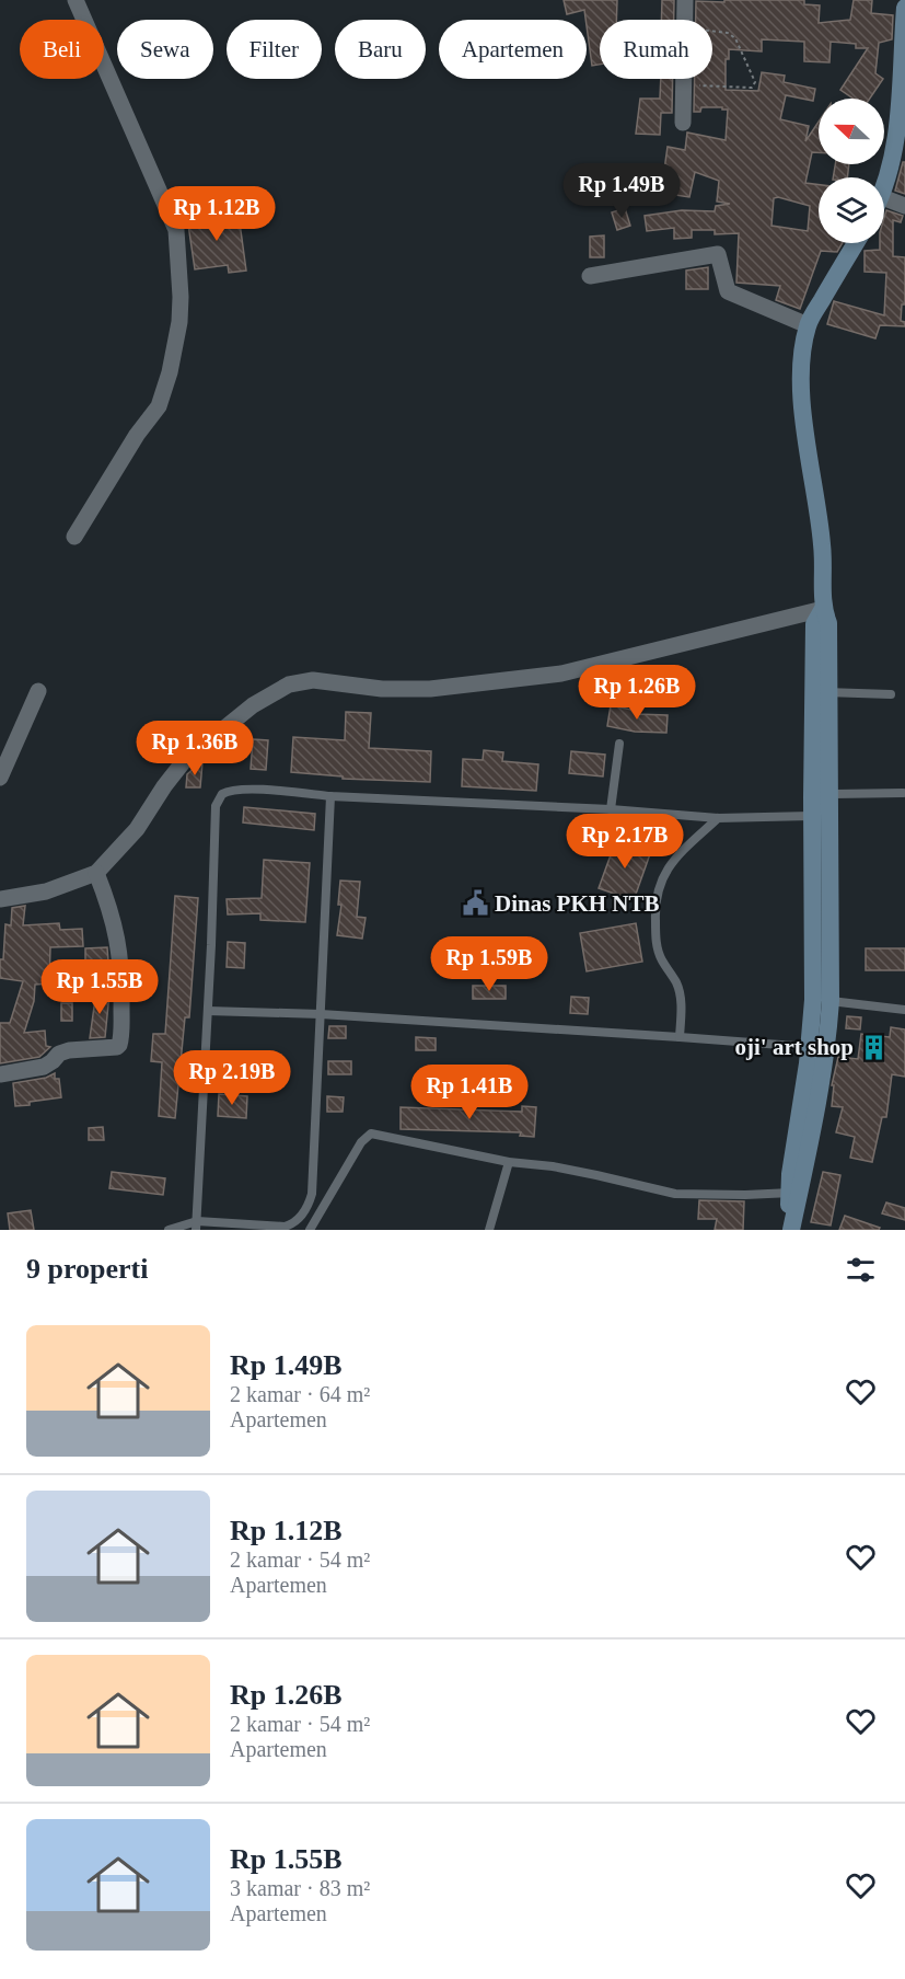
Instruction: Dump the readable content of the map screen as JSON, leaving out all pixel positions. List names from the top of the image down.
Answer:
{
  "places": {
    "public building": ["Dinas PKH NTB"],
    "building": ["oji' art shop"]
  },
  "north": "left",
  "page": {
    "chip": [
      "Beli",
      "Sewa",
      "Filter",
      "Baru",
      "Apartemen",
      "Rumah"
    ],
    "price": [
      "Rp 1.49B",
      "Rp 1.12B",
      "Rp 1.26B",
      "Rp 1.36B",
      "Rp 2.17B",
      "Rp 1.59B",
      "Rp 1.55B",
      "Rp 2.19B",
      "Rp 1.41B"
    ],
    "heading": "9 properti",
    "list": [
      {
        "name": "Rp 1.49B",
        "note": "2 kamar · 64 m² · Apartemen"
      },
      {
        "name": "Rp 1.12B",
        "note": "2 kamar · 54 m² · Apartemen"
      },
      {
        "name": "Rp 1.26B",
        "note": "2 kamar · 54 m² · Apartemen"
      },
      {
        "name": "Rp 1.55B",
        "note": "3 kamar · 83 m² · Apartemen"
      }
    ]
  }
}
